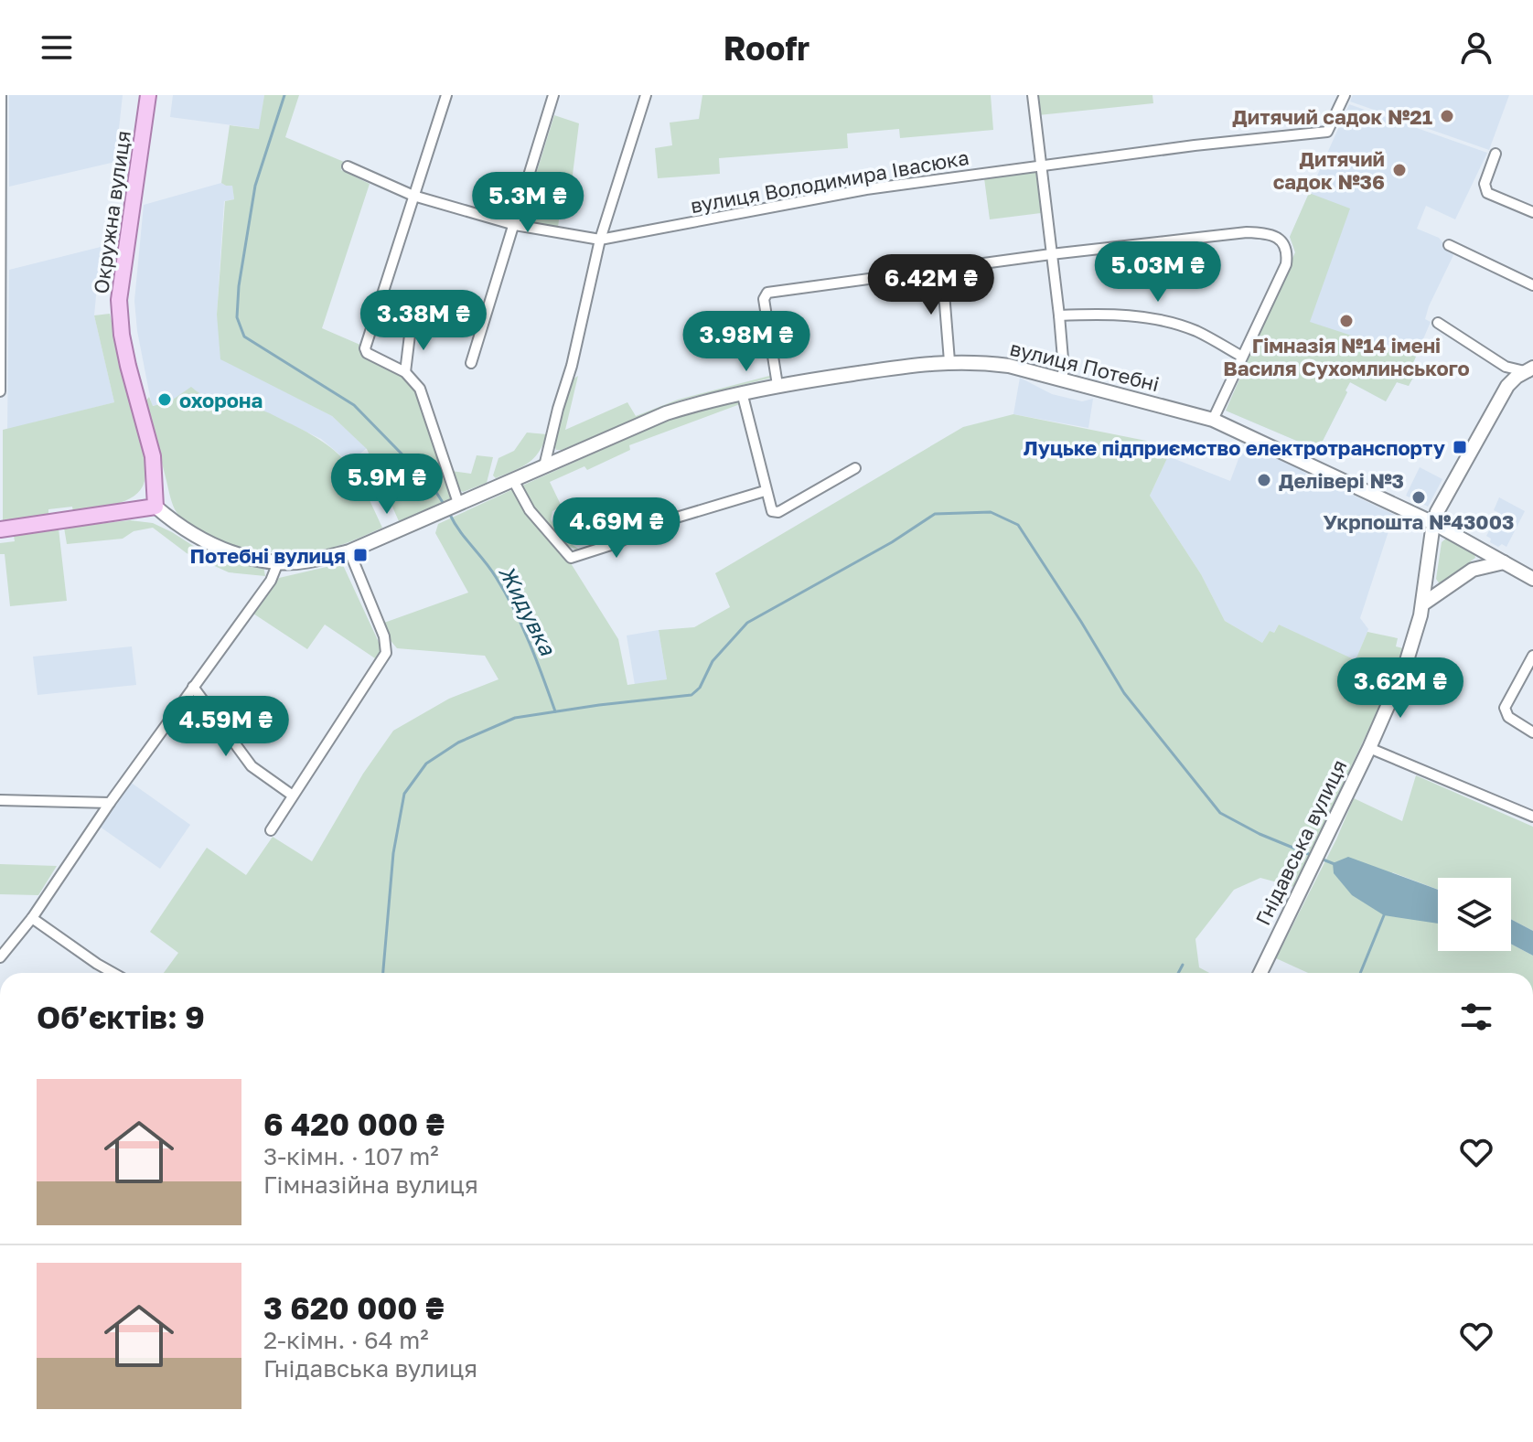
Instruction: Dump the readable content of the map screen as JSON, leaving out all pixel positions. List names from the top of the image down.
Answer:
{
  "streets": {
    "main road": ["Окружна вулиця"],
    "street": ["вулиця Володимира Івасюка", "вулиця Потебні", "Гнідавська вулиця"]
  },
  "crossings": [
    ["Окружна вулиця", "вулиця Потебні"],
    ["вулиця Потебні", "Гнідавська вулиця"]
  ],
  "water": ["Жидувка"],
  "places": {
    "other": [
      "Дитячий садок №21",
      "Дитячий садок №36",
      "Гімназія №14 імені Василя Сухомлинського",
      "охорона",
      "Делівері №3",
      "Укрпошта №43003"
    ],
    "transit": ["Луцьке підприємство електротранспорту", "Потебні вулиця"]
  },
  "page": {
    "header": "Roofr",
    "price": [
      "5.3M ₴",
      "5.03M ₴",
      "6.42M ₴",
      "3.38M ₴",
      "3.98M ₴",
      "5.9M ₴",
      "4.69M ₴",
      "3.62M ₴",
      "4.59M ₴"
    ],
    "heading": "Об’єктів: 9",
    "list": [
      {
        "name": "6 420 000 ₴",
        "note": "3-кімн. · 107 m² · Гімназійна вулиця"
      },
      {
        "name": "3 620 000 ₴",
        "note": "2-кімн. · 64 m² · Гнідавська вулиця"
      }
    ]
  }
}
